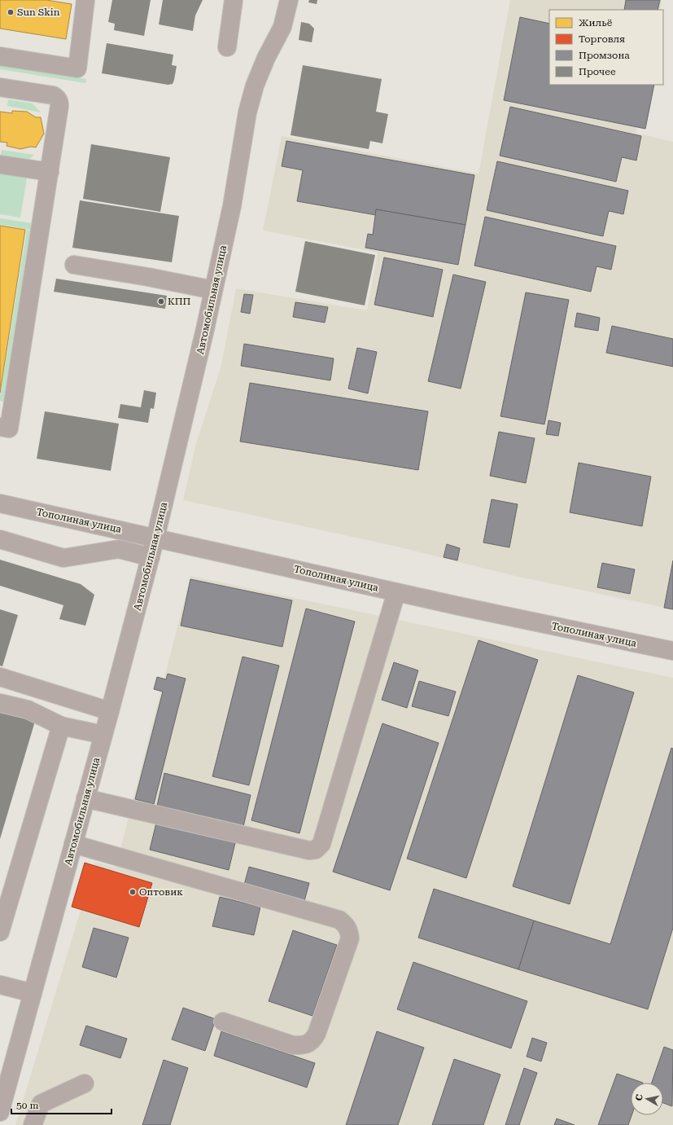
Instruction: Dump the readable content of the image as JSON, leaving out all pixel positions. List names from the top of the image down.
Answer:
{
  "streets": {
    "street": ["Автомобильная улица", "Тополиная улица"]
  },
  "crossings": [
    ["Автомобильная улица", "Тополиная улица"]
  ],
  "places": ["Sun Skin", "КПП", "Оптовик"],
  "legend": [
    "Жильё",
    "Торговля",
    "Промзона",
    "Прочее"
  ],
  "scale_bar": "50 m",
  "north": "left"
}
